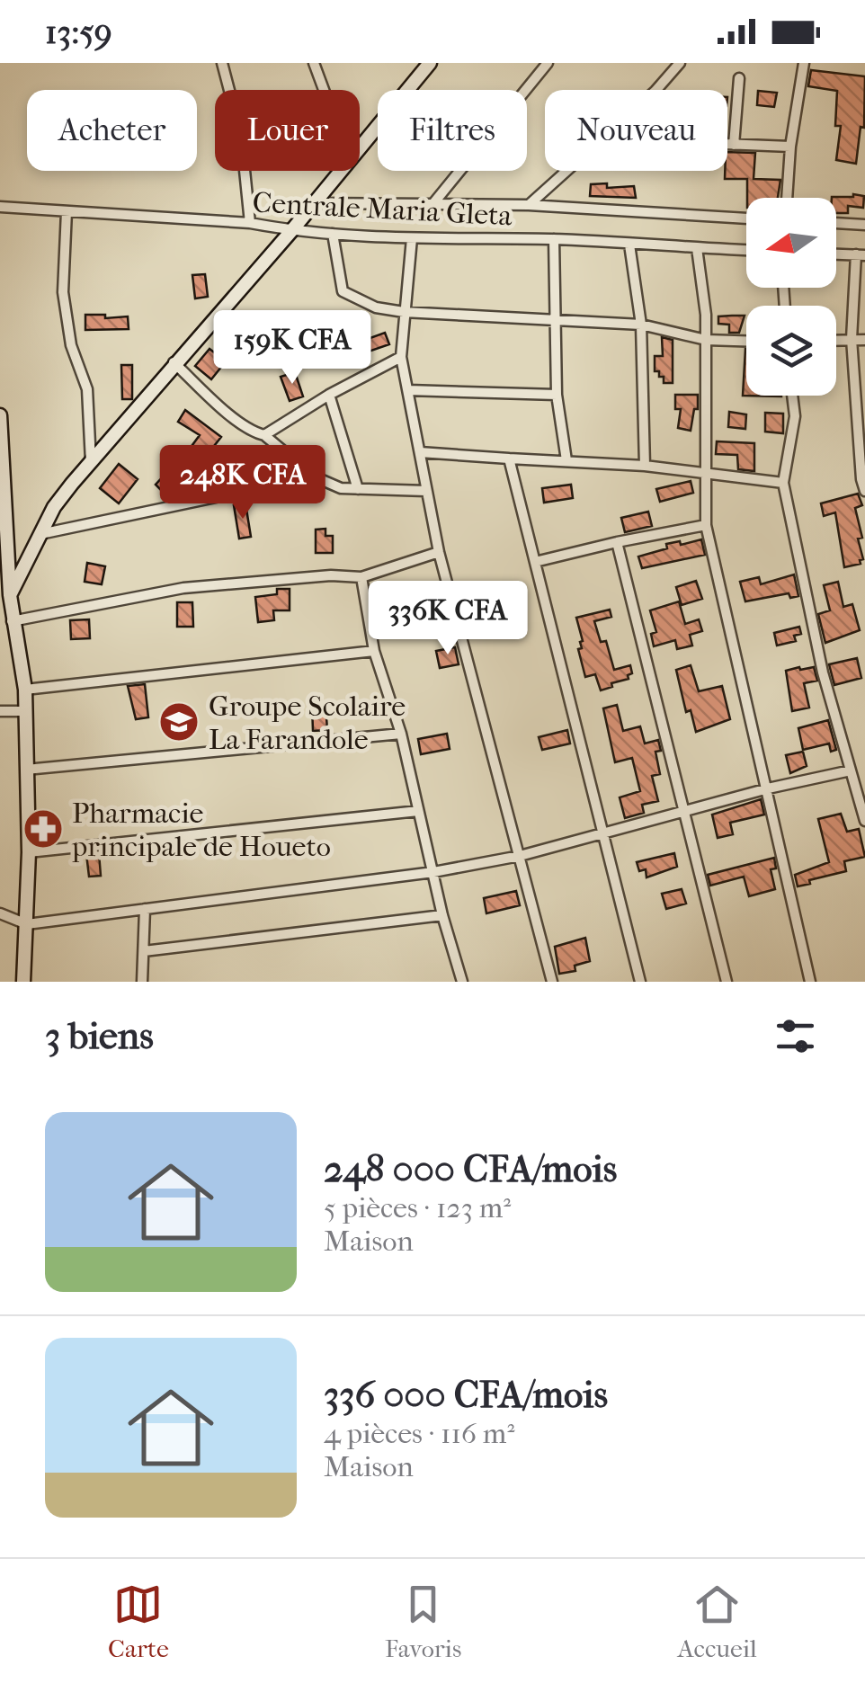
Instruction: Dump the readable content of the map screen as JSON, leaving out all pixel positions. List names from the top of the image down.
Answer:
{
  "streets": {
    "street": ["Centrale Maria Gleta"]
  },
  "places": {
    "school or university": ["Groupe Scolaire La Farandole"],
    "pharmacy": ["Pharmacie principale de Houeto"]
  },
  "north": "left",
  "page": {
    "status": "13:59",
    "chip": [
      "Acheter",
      "Louer",
      "Filtres",
      "Nouveau"
    ],
    "price": ["159K CFA", "248K CFA", "336K CFA"],
    "heading": "3 biens",
    "list": [
      {
        "name": "248 000 CFA/mois",
        "note": "5 pièces · 123 m² · Maison"
      },
      {
        "name": "336 000 CFA/mois",
        "note": "4 pièces · 116 m² · Maison"
      }
    ],
    "tabs": ["Carte", "Favoris", "Accueil"]
  }
}
